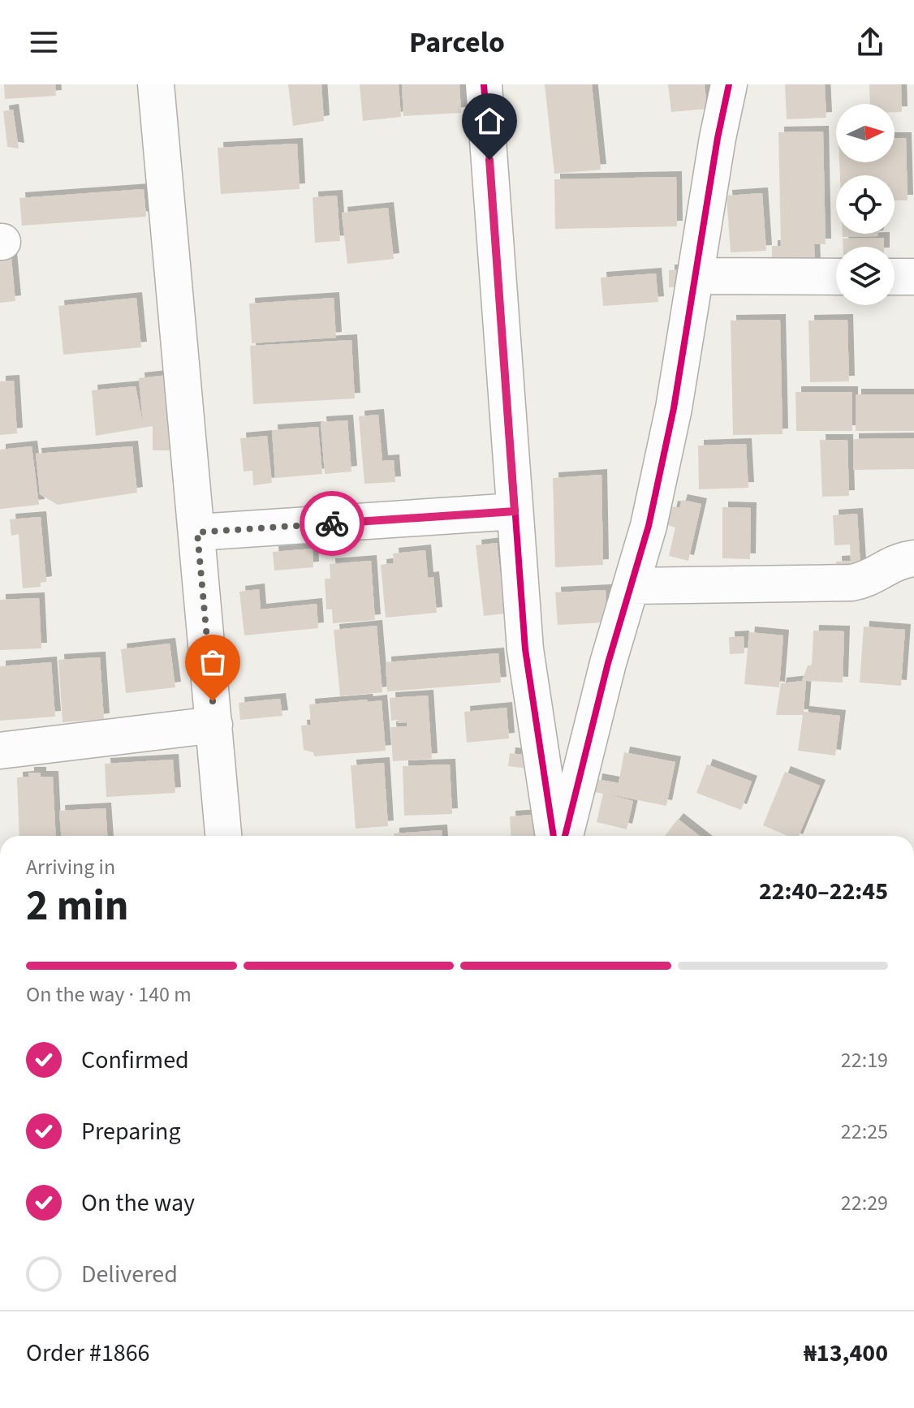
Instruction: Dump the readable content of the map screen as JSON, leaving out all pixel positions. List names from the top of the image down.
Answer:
{
  "north": "right",
  "page": {
    "header": "Parcelo",
    "heading": ["2 min", "Arriving in", "22:40–22:45"],
    "panel": ["Order #1866", "₦13,400"],
    "bar": "On the way · 140 m",
    "list": [
      ["Confirmed", "22:19"],
      ["Preparing", "22:25"],
      ["On the way", "22:29"],
      "Delivered"
    ]
  }
}
